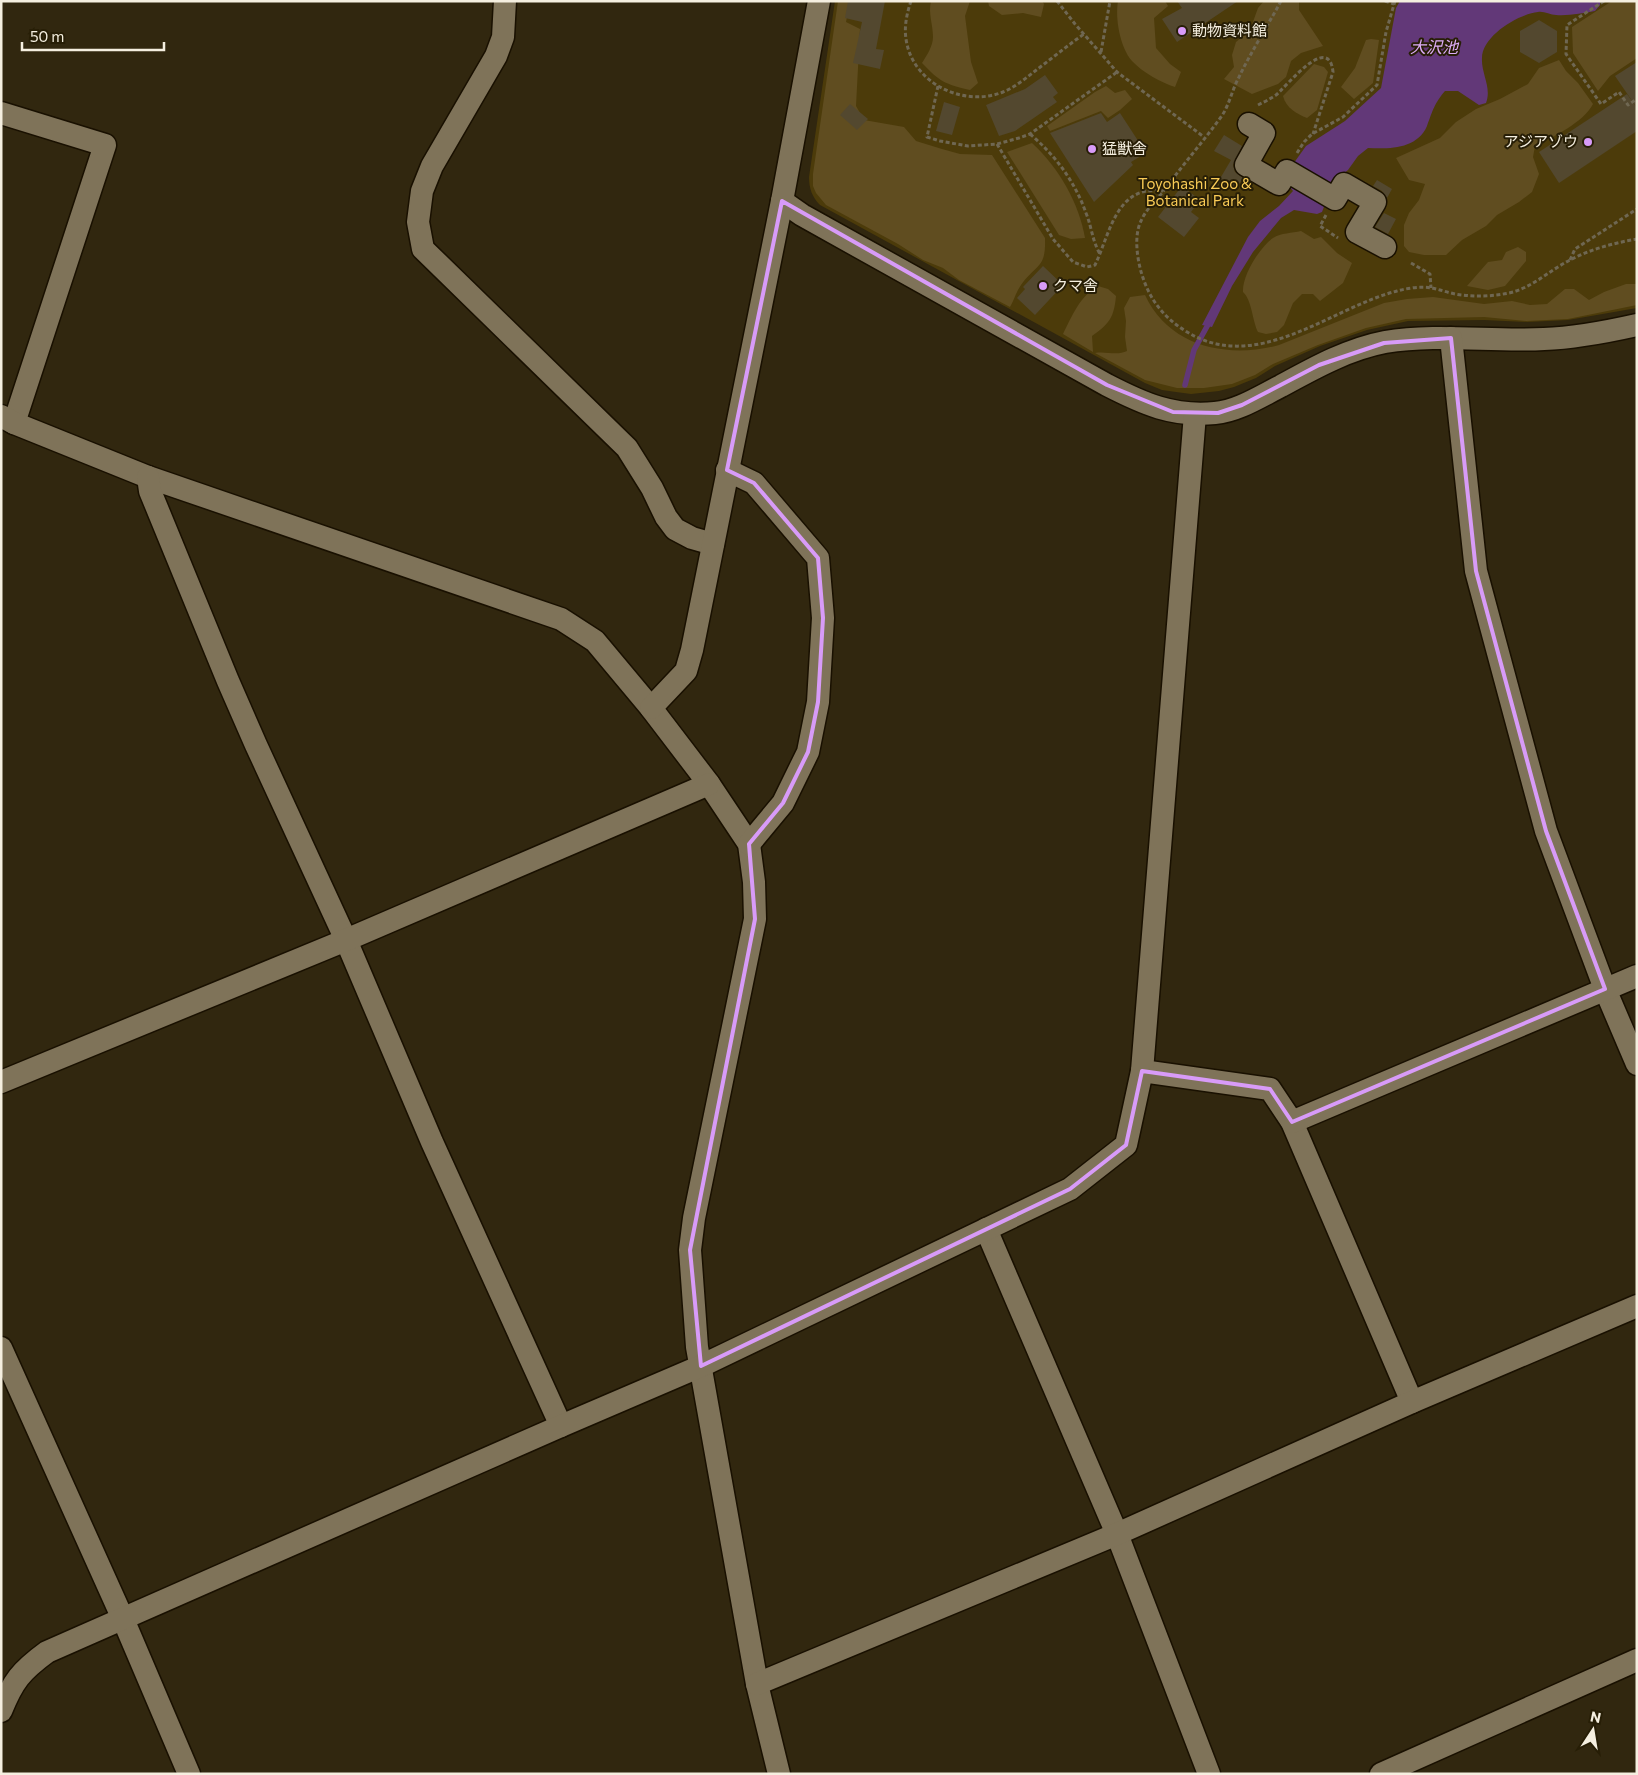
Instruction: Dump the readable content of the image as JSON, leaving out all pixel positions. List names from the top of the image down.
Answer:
{
  "water": ["大沢池"],
  "parks": ["Toyohashi Zoo & Botanical Park"],
  "places": [
    "動物資料館",
    "アジアゾウ",
    "猛獣舎",
    "クマ舎"
  ],
  "scale_bar": "50 m",
  "north": "top"
}
